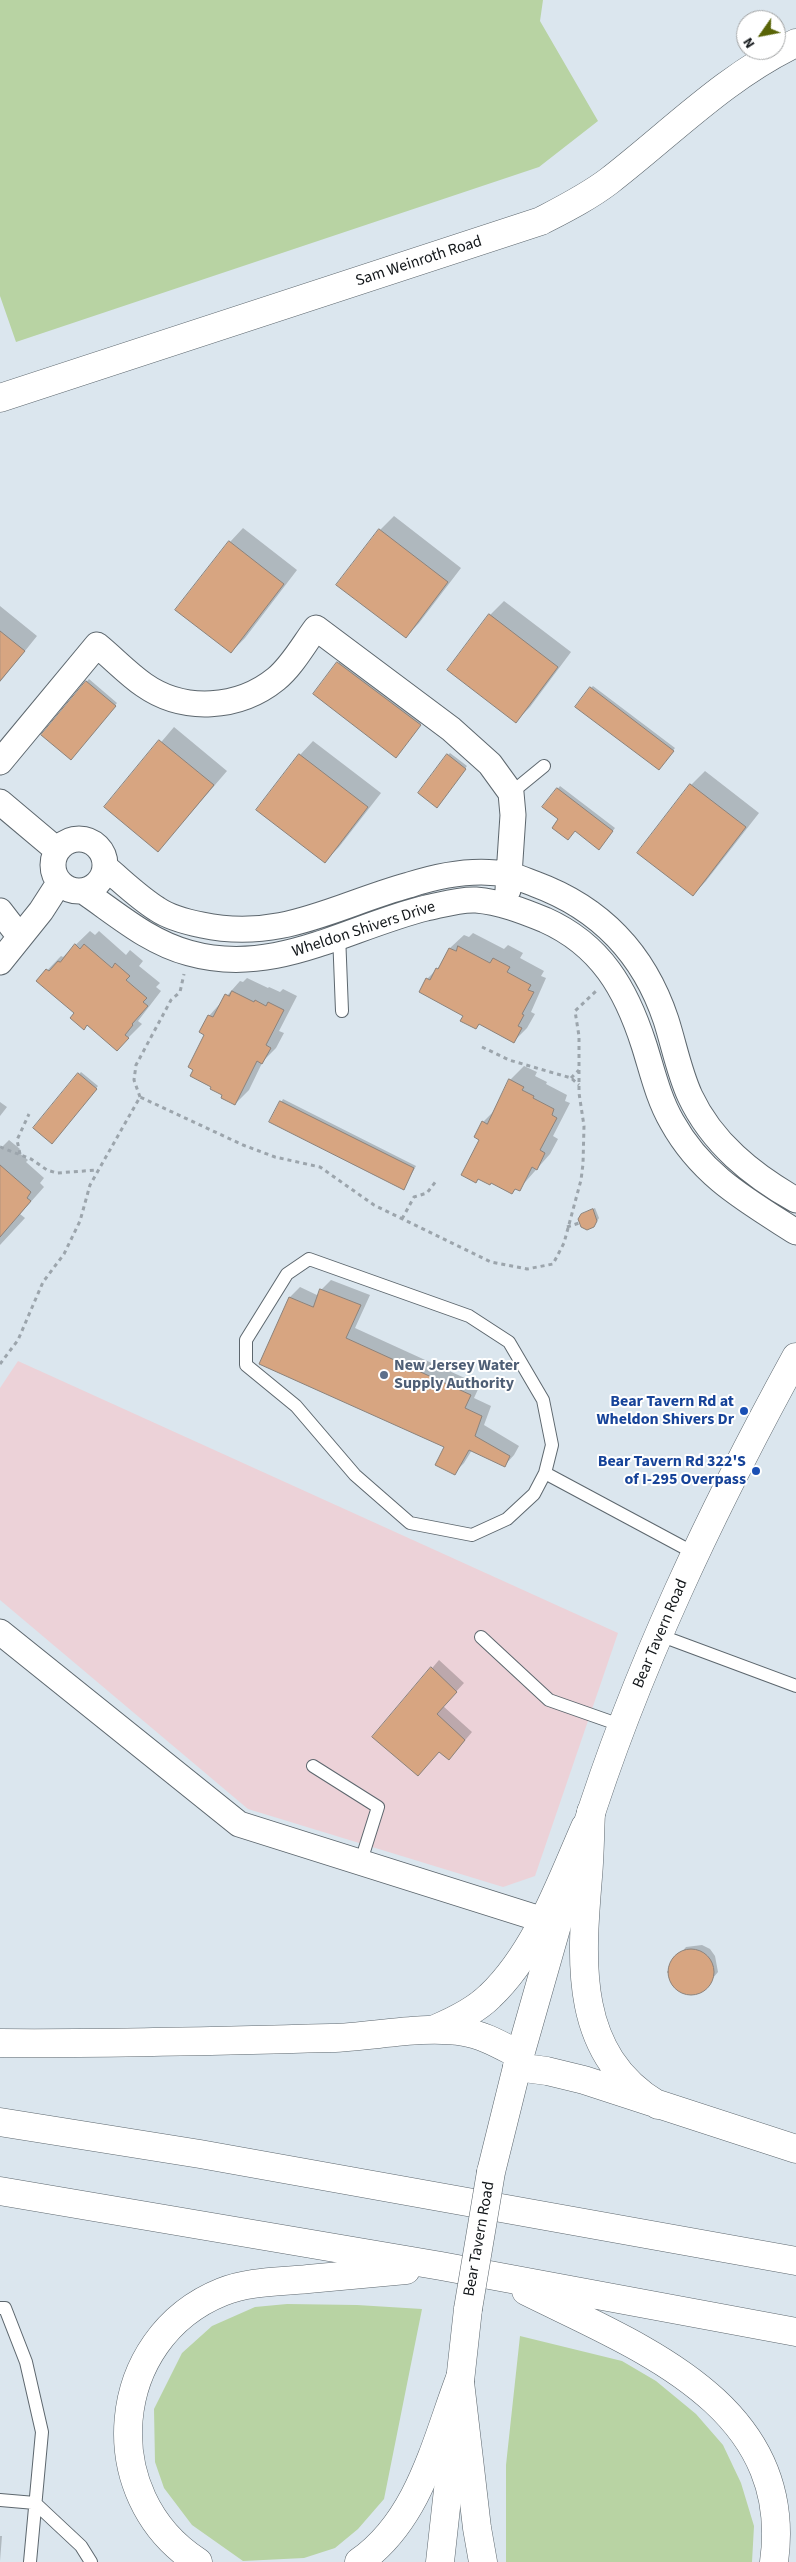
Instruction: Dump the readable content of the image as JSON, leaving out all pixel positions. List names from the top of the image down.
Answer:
{
  "streets": {
    "main road": ["Sam Weinroth Road", "Bear Tavern Road"],
    "street": ["Wheldon Shivers Drive"]
  },
  "places": ["New Jersey Water Supply Authority", "Bear Tavern Rd at Wheldon Shivers Dr", "Bear Tavern Rd 322'S of I-295 Overpass"],
  "north": "bottom left"
}
